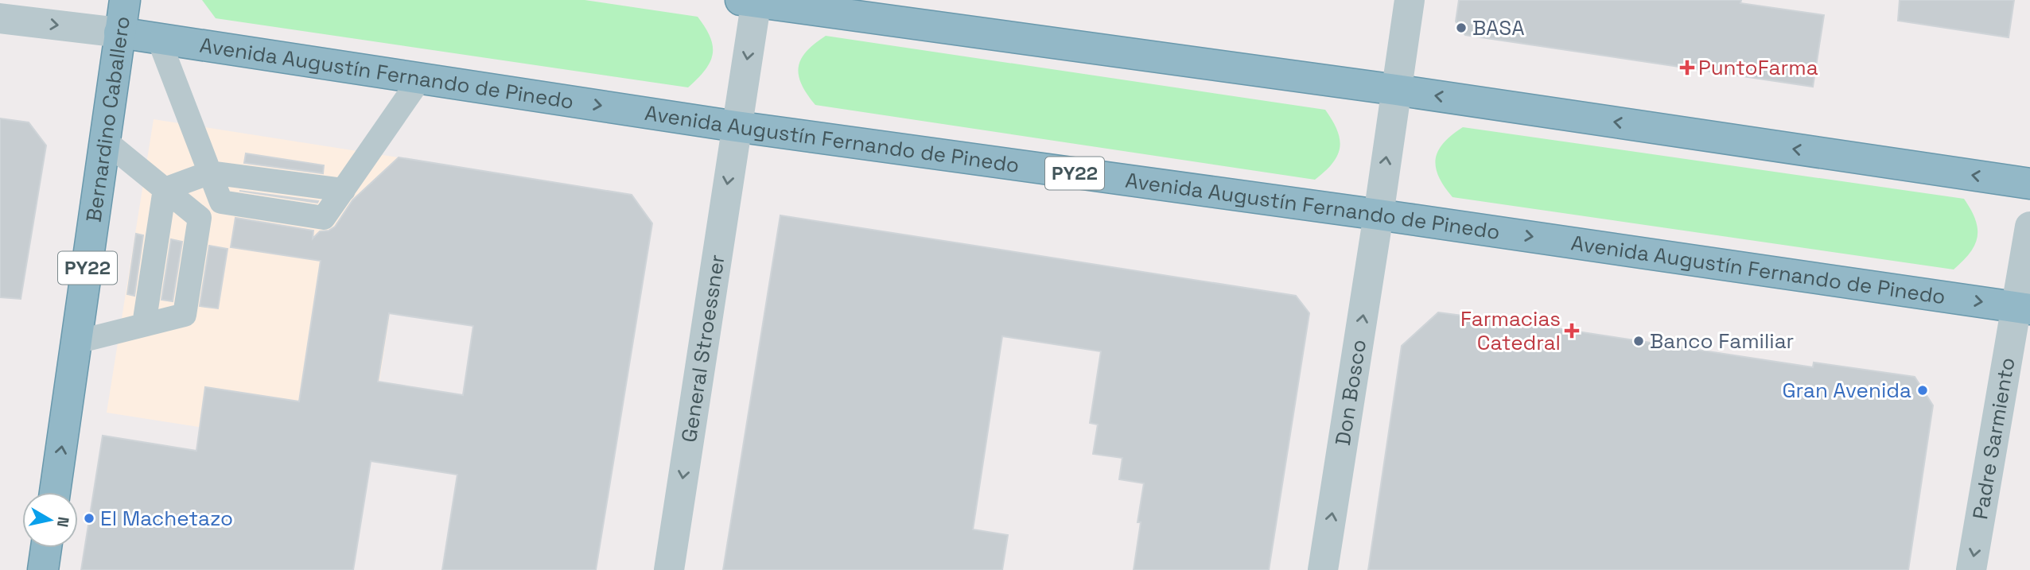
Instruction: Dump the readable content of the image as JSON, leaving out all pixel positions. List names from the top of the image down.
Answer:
{
  "streets": {
    "highway": ["Avenida Augustín Fernando de Pinedo", "Bernardino Caballero", "PY22"],
    "street": ["General Stroessner", "Don Bosco", "Padre Sarmiento"]
  },
  "crossings": [
    ["Avenida Augustín Fernando de Pinedo", "Bernardino Caballero"],
    ["Avenida Augustín Fernando de Pinedo", "General Stroessner"],
    ["Avenida Augustín Fernando de Pinedo", "Don Bosco"],
    ["Avenida Augustín Fernando de Pinedo", "Padre Sarmiento"]
  ],
  "one_way": [
    "Avenida Augustín Fernando de Pinedo",
    "General Stroessner",
    "Don Bosco",
    "Padre Sarmiento"
  ],
  "places": {
    "other": [
      "BASA",
      "Banco Familiar",
      "Gran Avenida",
      "El Machetazo"
    ],
    "health": ["PuntoFarma", "Farmacias Catedral"]
  },
  "north": "right"
}
